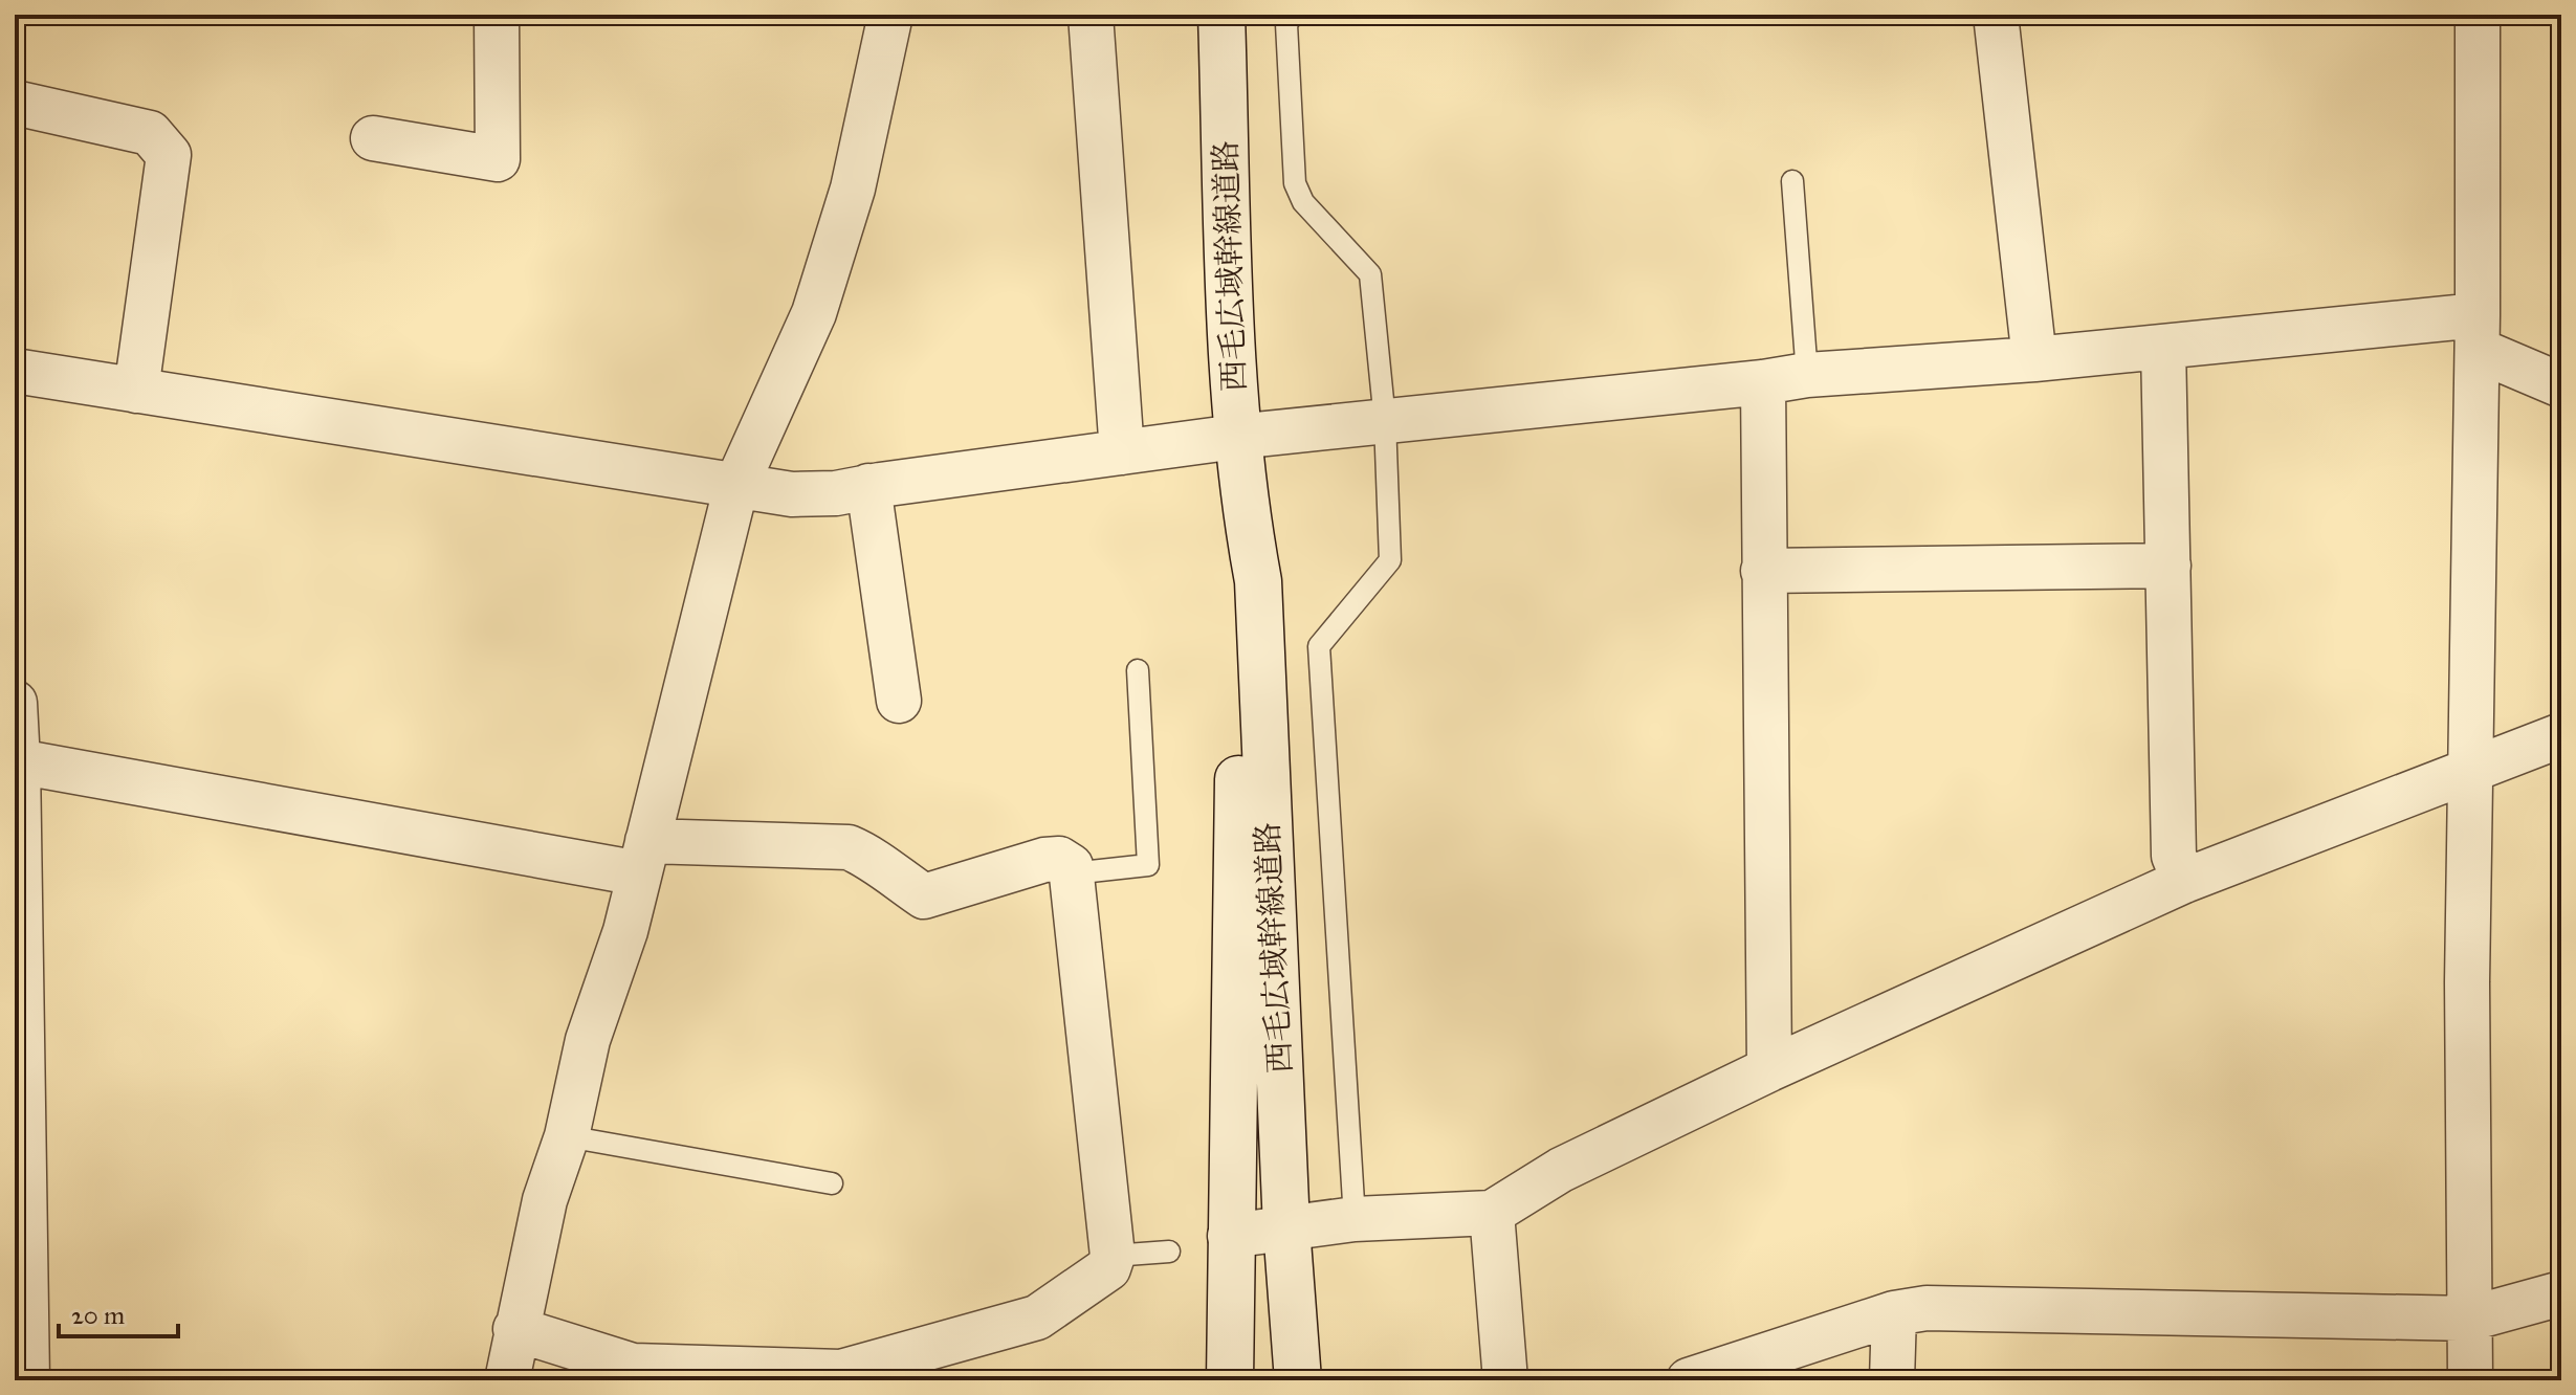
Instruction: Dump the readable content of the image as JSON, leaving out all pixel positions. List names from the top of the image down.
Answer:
{
  "streets": {
    "street": ["西毛広域幹線道路"]
  },
  "scale_bar": "20 m"
}
